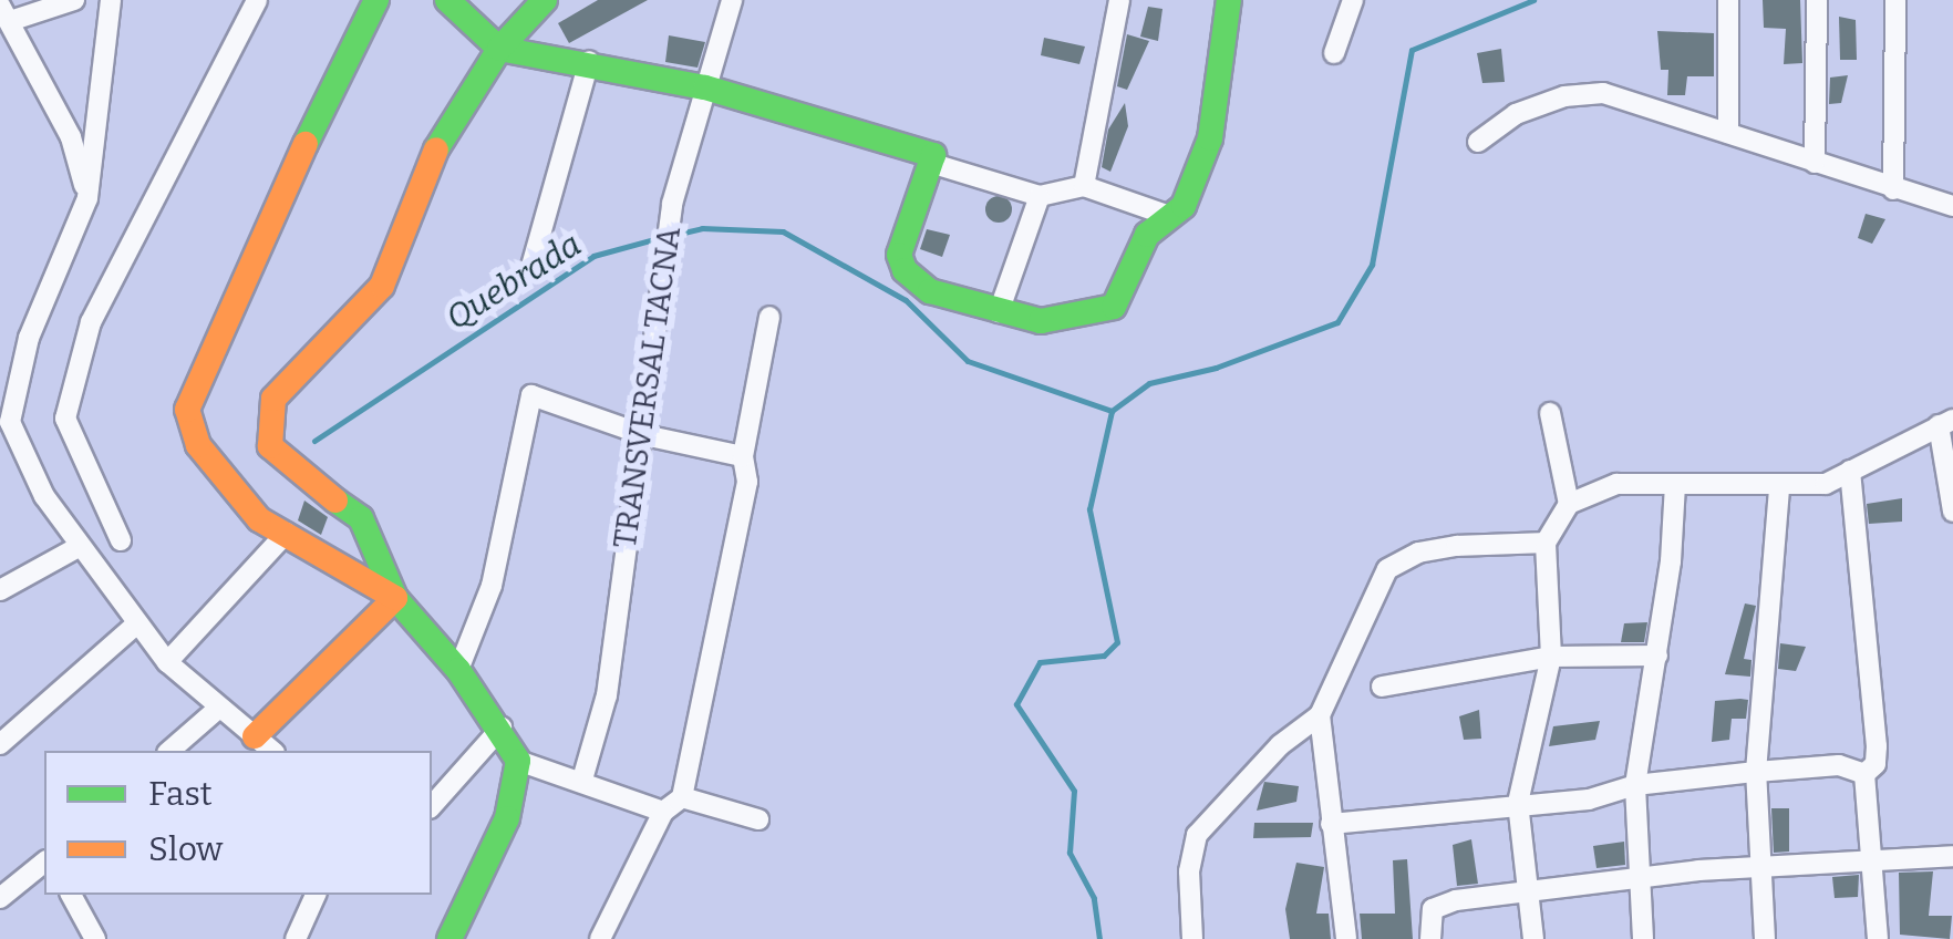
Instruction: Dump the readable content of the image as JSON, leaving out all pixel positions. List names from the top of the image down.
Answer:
{
  "streets": {
    "street": ["TRANSVERSAL TACNA"]
  },
  "water": ["Quebrada"],
  "legend": ["Fast", "Slow"]
}
